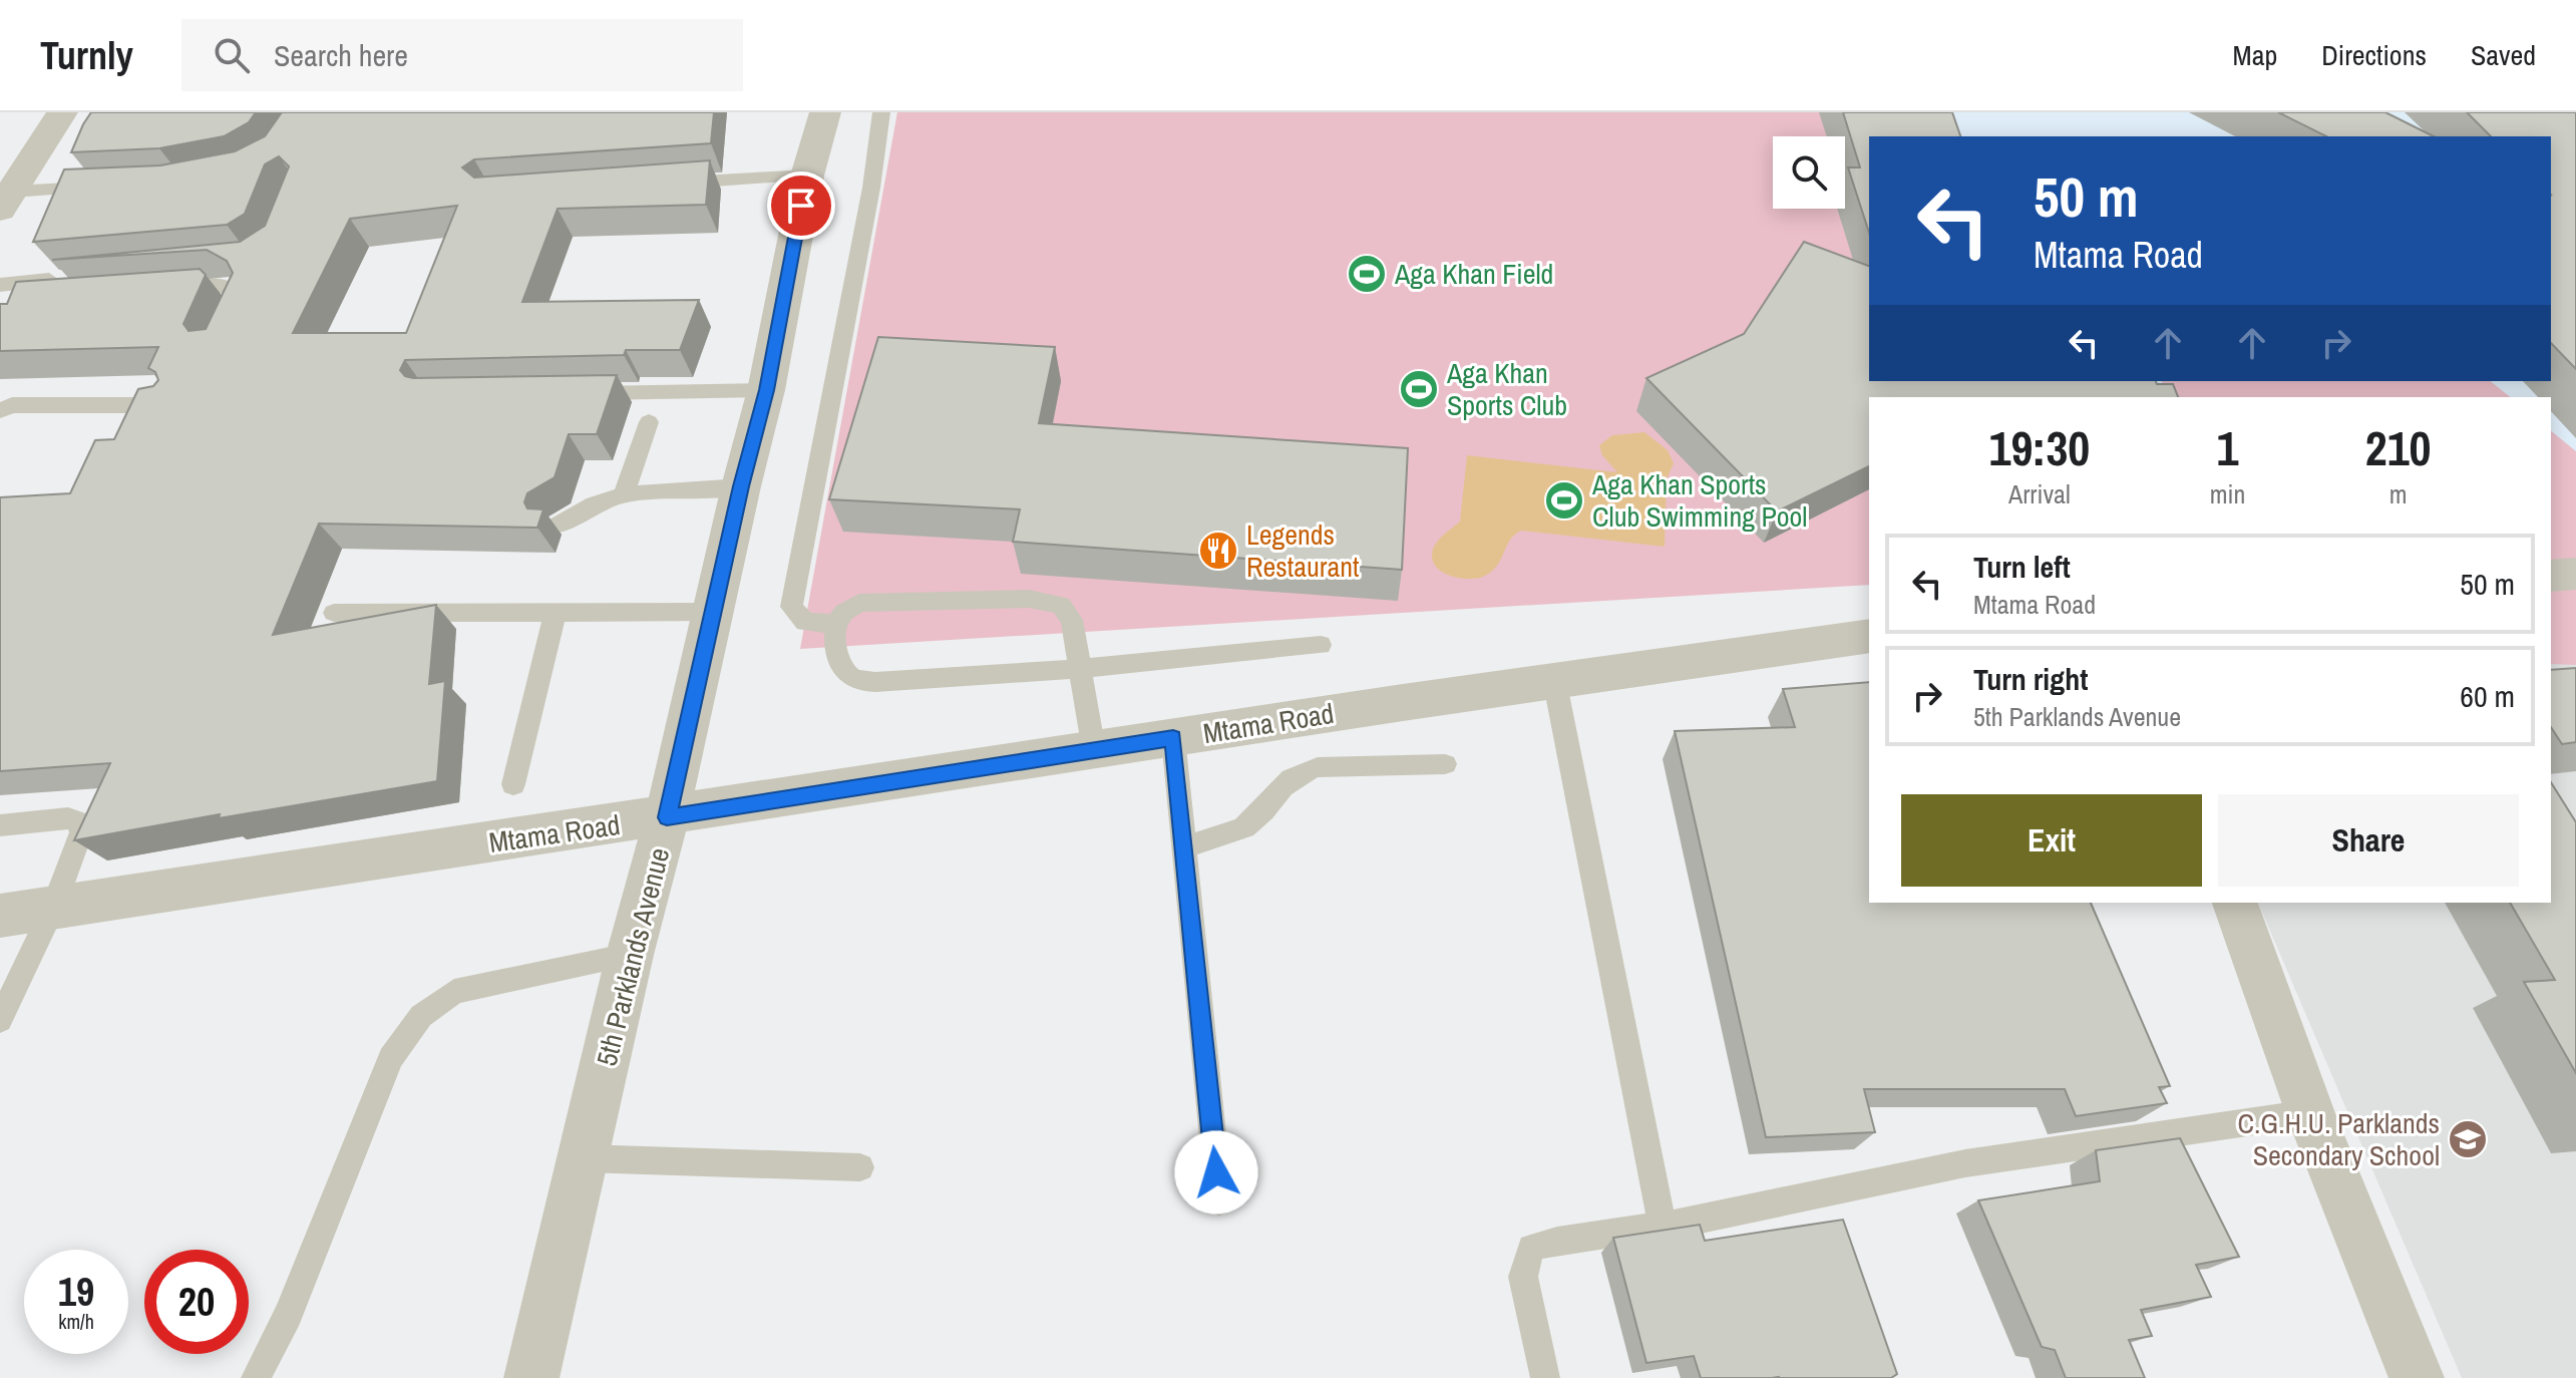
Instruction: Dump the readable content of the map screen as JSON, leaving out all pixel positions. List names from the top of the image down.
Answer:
{
  "streets": {
    "street": ["Mtama Road", "5th Parklands Avenue"]
  },
  "crossings": [
    ["Mtama Road", "5th Parklands Avenue"]
  ],
  "places": {
    "sports": ["Aga Khan Field", "Aga Khan Sports Club", "Aga Khan Sports Club Swimming Pool"],
    "restaurant": ["Legends Restaurant"],
    "school or university": ["C.G.H.U. Parklands Secondary School"]
  },
  "page": {
    "header": "Turnly",
    "search": "Search here",
    "nav": ["Map", "Directions", "Saved"],
    "turn": ["50 m", "Mtama Road"],
    "eta": [
      "19:30",
      "Arrival",
      "1",
      "min",
      "210",
      "m"
    ],
    "list": [
      {
        "name": "Turn left",
        "note": "Mtama Road",
        "value": "50 m"
      },
      {
        "name": "Turn right",
        "note": "5th Parklands Avenue",
        "value": "60 m"
      }
    ],
    "buttons": ["Exit", "Share"],
    "speed": "19 km/h",
    "limit": "20"
  }
}
